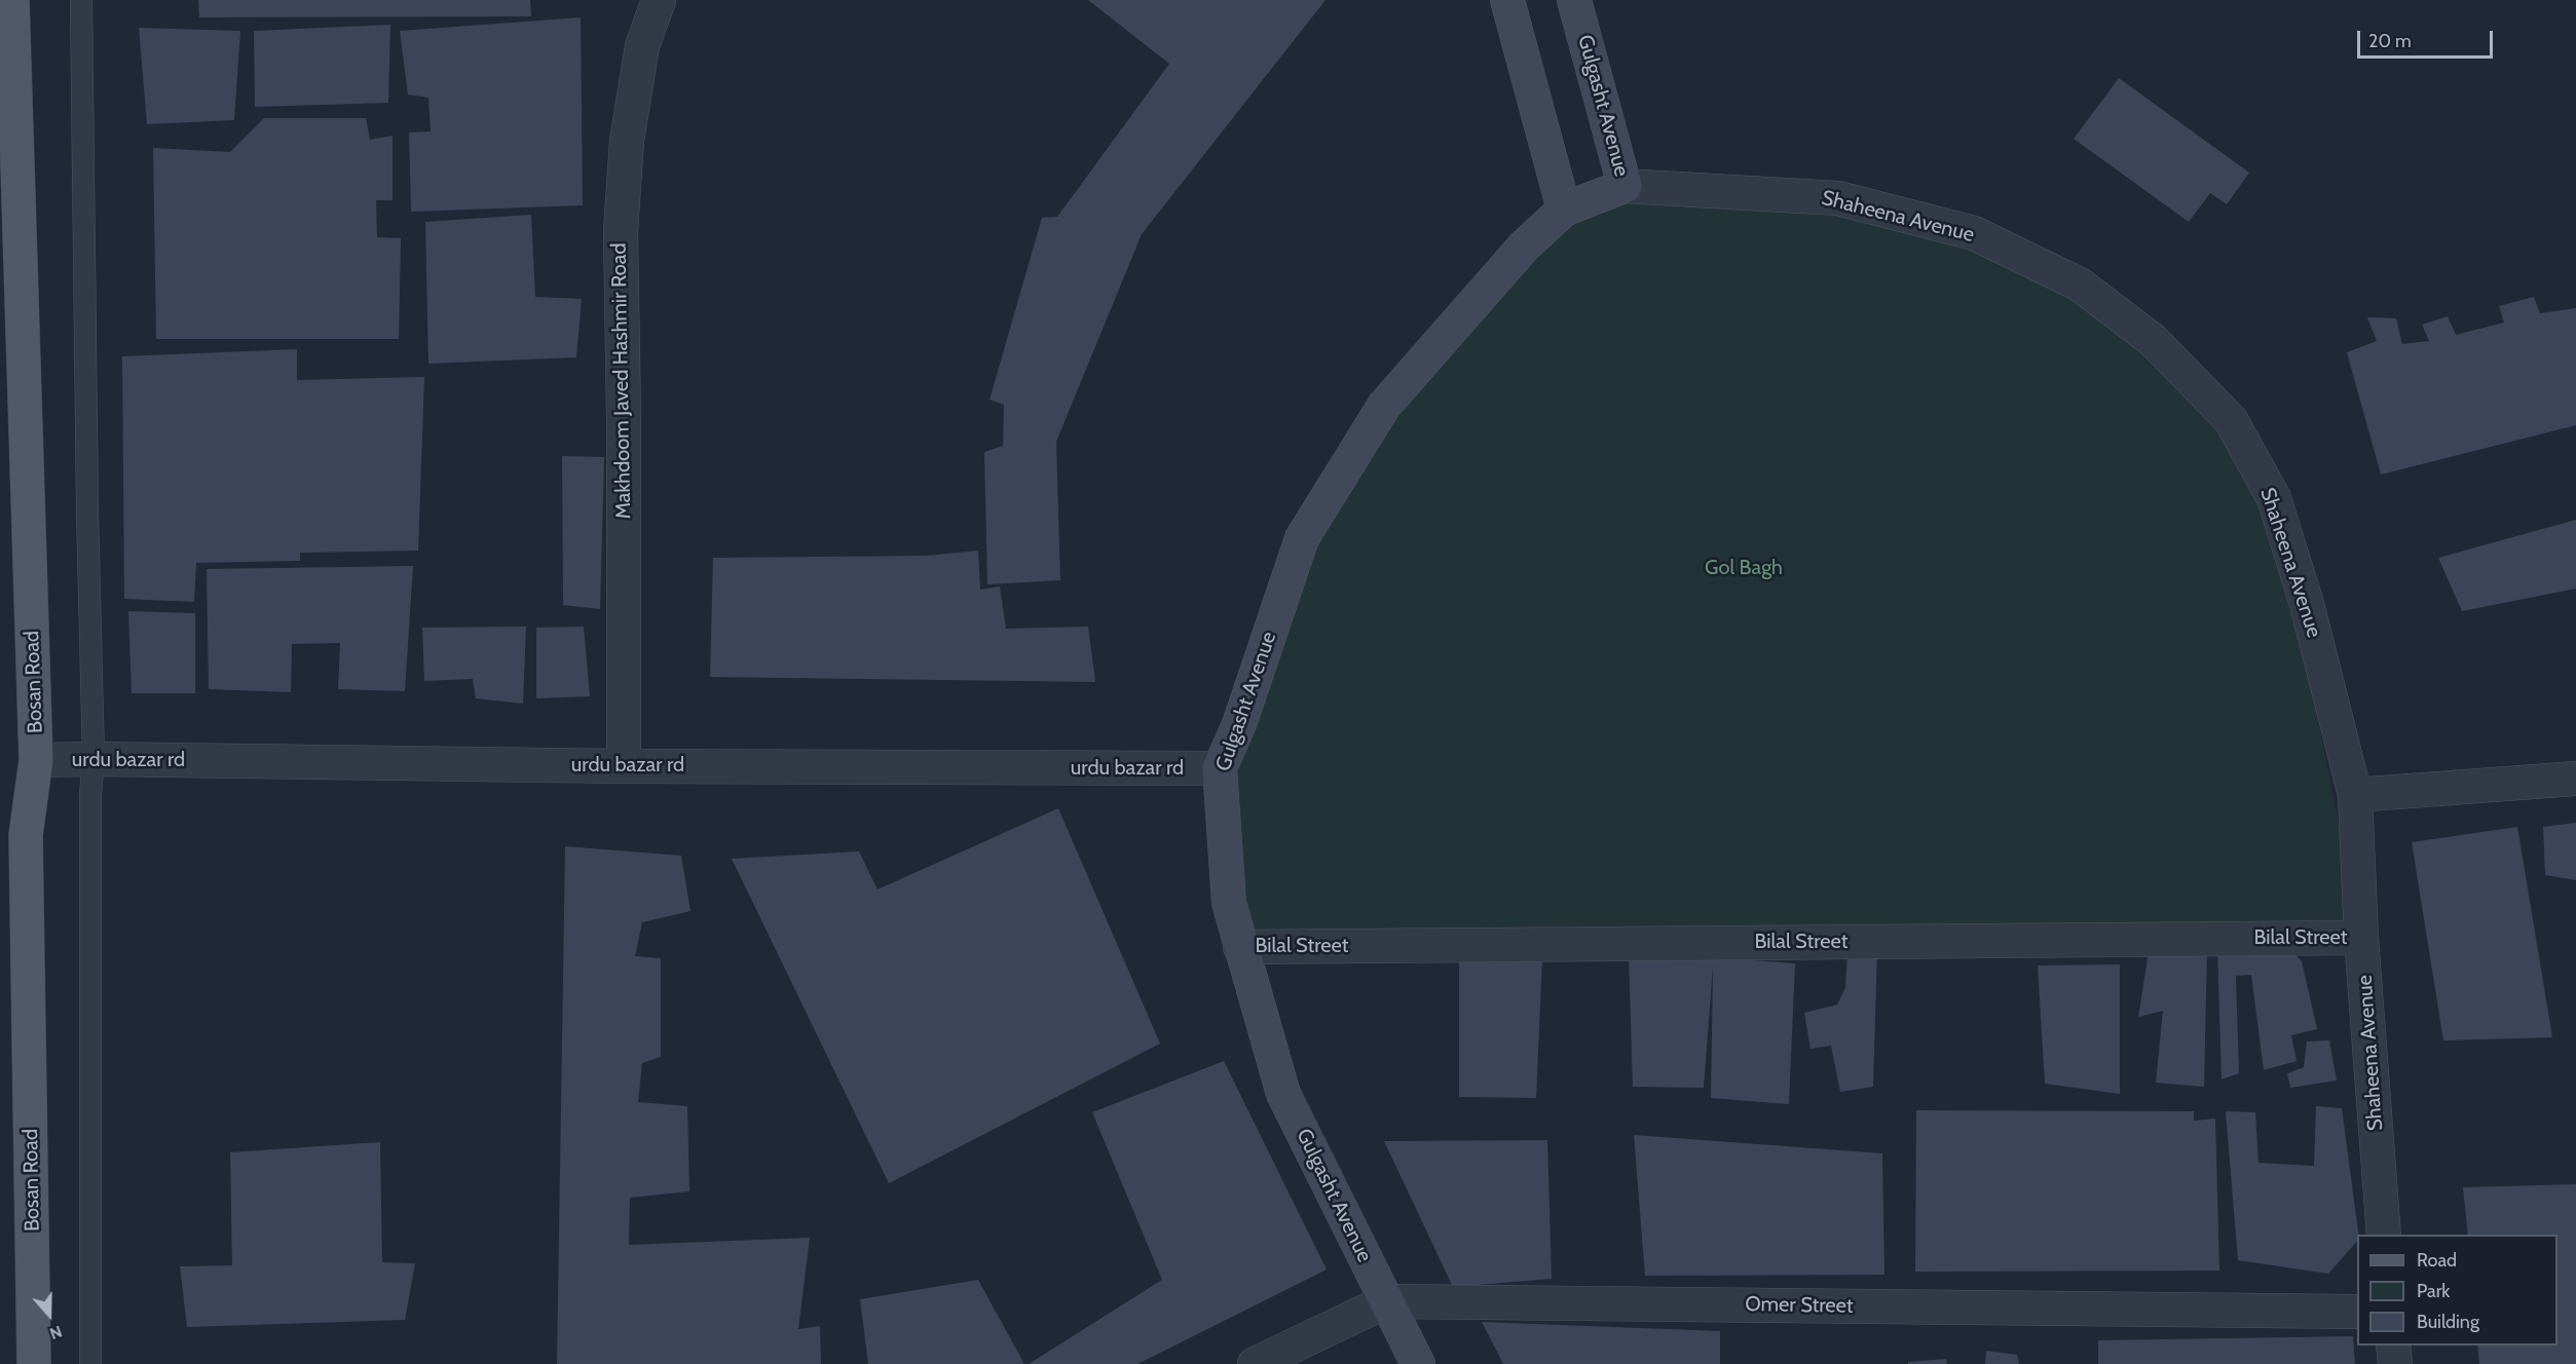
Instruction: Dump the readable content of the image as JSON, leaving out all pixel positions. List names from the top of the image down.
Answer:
{
  "streets": {
    "main road": ["Bosan Road"],
    "street": [
      "Gulgasht Avenue",
      "Shaheena Avenue",
      "Makhdoom Javed Hashmir Road",
      "urdu bazar rd",
      "Bilal Street",
      "Omer Street"
    ]
  },
  "crossings": [
    ["Gulgasht Avenue", "Shaheena Avenue"],
    ["Gulgasht Avenue", "urdu bazar rd"],
    ["Gulgasht Avenue", "Bilal Street"],
    ["Gulgasht Avenue", "Omer Street"],
    ["Shaheena Avenue", "Bilal Street"],
    ["Makhdoom Javed Hashmir Road", "urdu bazar rd"],
    ["Bosan Road", "urdu bazar rd"]
  ],
  "parks": ["Gol Bagh"],
  "legend": ["Road", "Park", "Building"],
  "scale_bar": "20 m",
  "north": "bottom"
}
